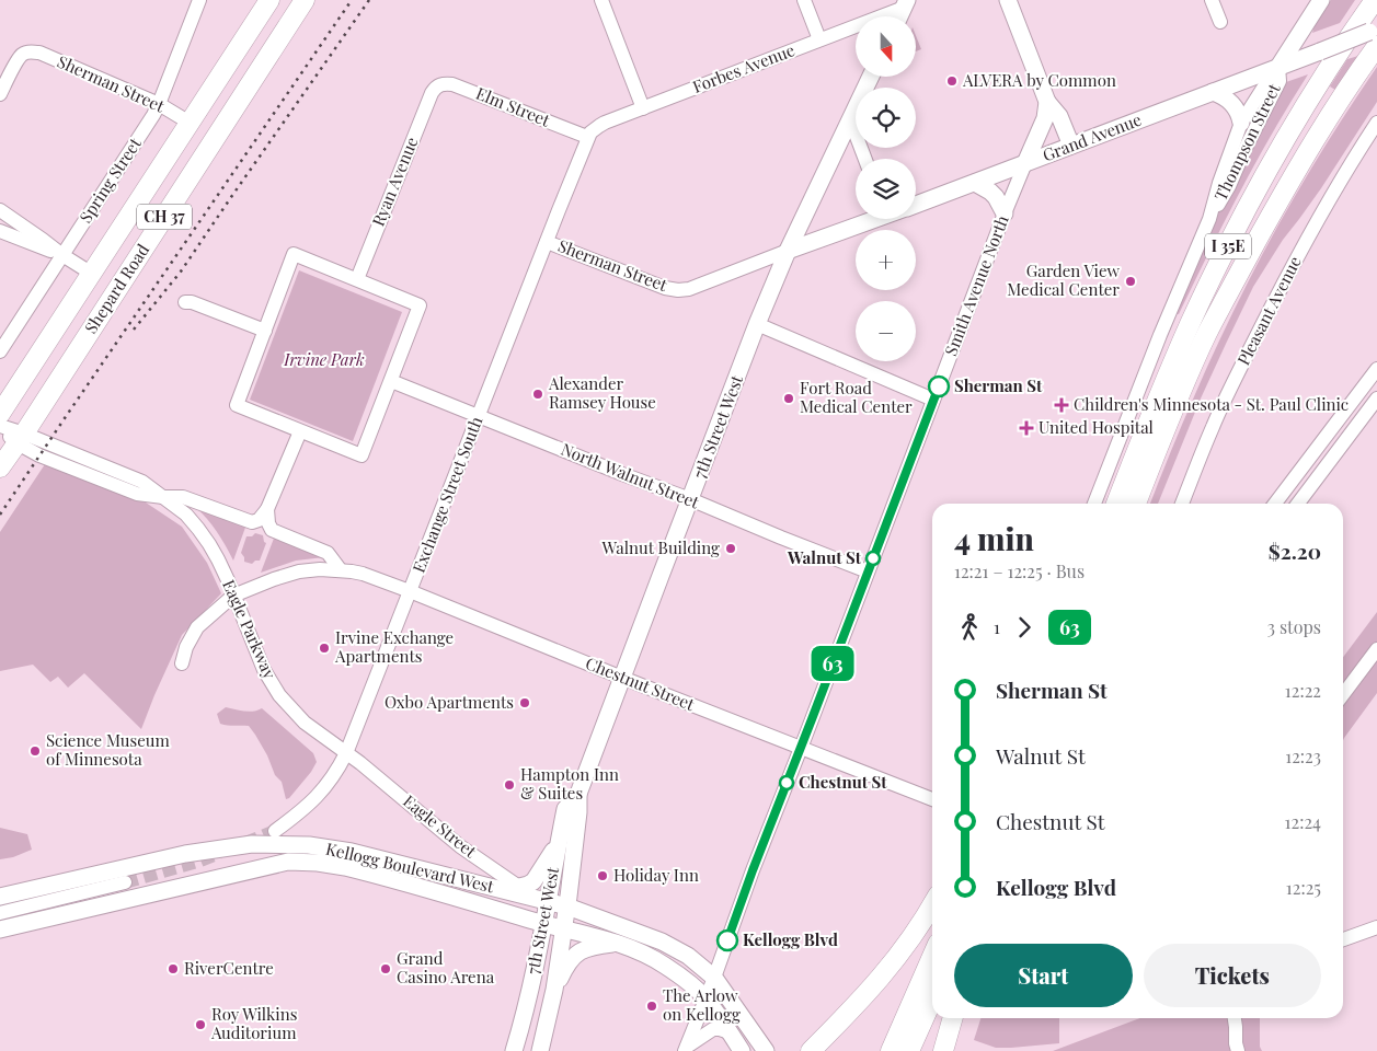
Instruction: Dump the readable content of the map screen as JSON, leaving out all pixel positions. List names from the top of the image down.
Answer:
{
  "streets": {
    "highway": ["CH 37", "I 35E", "Shepard Road"],
    "main road": ["Grand Avenue", "7th Street West", "Kellogg Boulevard West"],
    "street": [
      "Forbes Avenue",
      "Sherman Street",
      "Elm Street",
      "Thompson Street",
      "Spring Street",
      "Ryan Avenue",
      "Smith Avenue North",
      "Pleasant Avenue",
      "North Walnut Street",
      "Exchange Street South",
      "Eagle Parkway",
      "Chestnut Street",
      "Eagle Street"
    ]
  },
  "crossings": [
    ["Forbes Avenue", "Elm Street"],
    ["Forbes Avenue", "Exchange Street South"],
    ["Sherman Street", "Grand Avenue"],
    ["Sherman Street", "Spring Street"],
    ["Sherman Street", "Shepard Road"],
    ["Sherman Street", "7th Street West"],
    ["Sherman Street", "Exchange Street South"],
    ["Elm Street", "Ryan Avenue"],
    ["Elm Street", "Exchange Street South"],
    ["Grand Avenue", "Thompson Street"],
    ["Grand Avenue", "Smith Avenue North"],
    ["Grand Avenue", "7th Street West"],
    ["Smith Avenue North", "North Walnut Street"],
    ["Smith Avenue North", "Chestnut Street"],
    ["Smith Avenue North", "Kellogg Boulevard West"],
    ["Shepard Road", "Eagle Parkway"],
    ["7th Street West", "North Walnut Street"],
    ["7th Street West", "Chestnut Street"],
    ["7th Street West", "Kellogg Boulevard West"],
    ["North Walnut Street", "Exchange Street South"],
    ["Exchange Street South", "Eagle Parkway"],
    ["Exchange Street South", "Chestnut Street"],
    ["Exchange Street South", "Eagle Street"],
    ["Eagle Parkway", "Chestnut Street"],
    ["Eagle Parkway", "Eagle Street"],
    ["Eagle Street", "Kellogg Boulevard West"]
  ],
  "parks": ["Irvine Park"],
  "places": {
    "other": [
      "ALVERA by Common",
      "Garden View Medical Center",
      "Sherman St",
      "Alexander Ramsey House",
      "Fort Road Medical Center",
      "Walnut Building",
      "Walnut St",
      "Irvine Exchange Apartments",
      "Oxbo Apartments",
      "Science Museum of Minnesota",
      "Chestnut St",
      "Hampton Inn & Suites",
      "Holiday Inn",
      "Kellogg Blvd",
      "RiverCentre",
      "Grand Casino Arena",
      "The Arlow on Kellogg",
      "Roy Wilkins Auditorium"
    ],
    "health": ["Children's Minnesota - St. Paul Clinic", "United Hospital"]
  },
  "lines": ["bus line 63"],
  "north": "bottom",
  "page": {
    "on_map": "63",
    "map_buttons": ["+", "−"],
    "heading": ["4 min", "12:21 – 12:25 · Bus", "$2.20"],
    "legs": ["1", "63", "3 stops"],
    "list": [
      {
        "name": "Sherman St",
        "value": "12:22"
      },
      {
        "name": "Walnut St",
        "value": "12:23"
      },
      {
        "name": "Chestnut St",
        "value": "12:24"
      },
      {
        "name": "Kellogg Blvd",
        "value": "12:25"
      }
    ],
    "buttons": ["Start", "Tickets"]
  }
}
